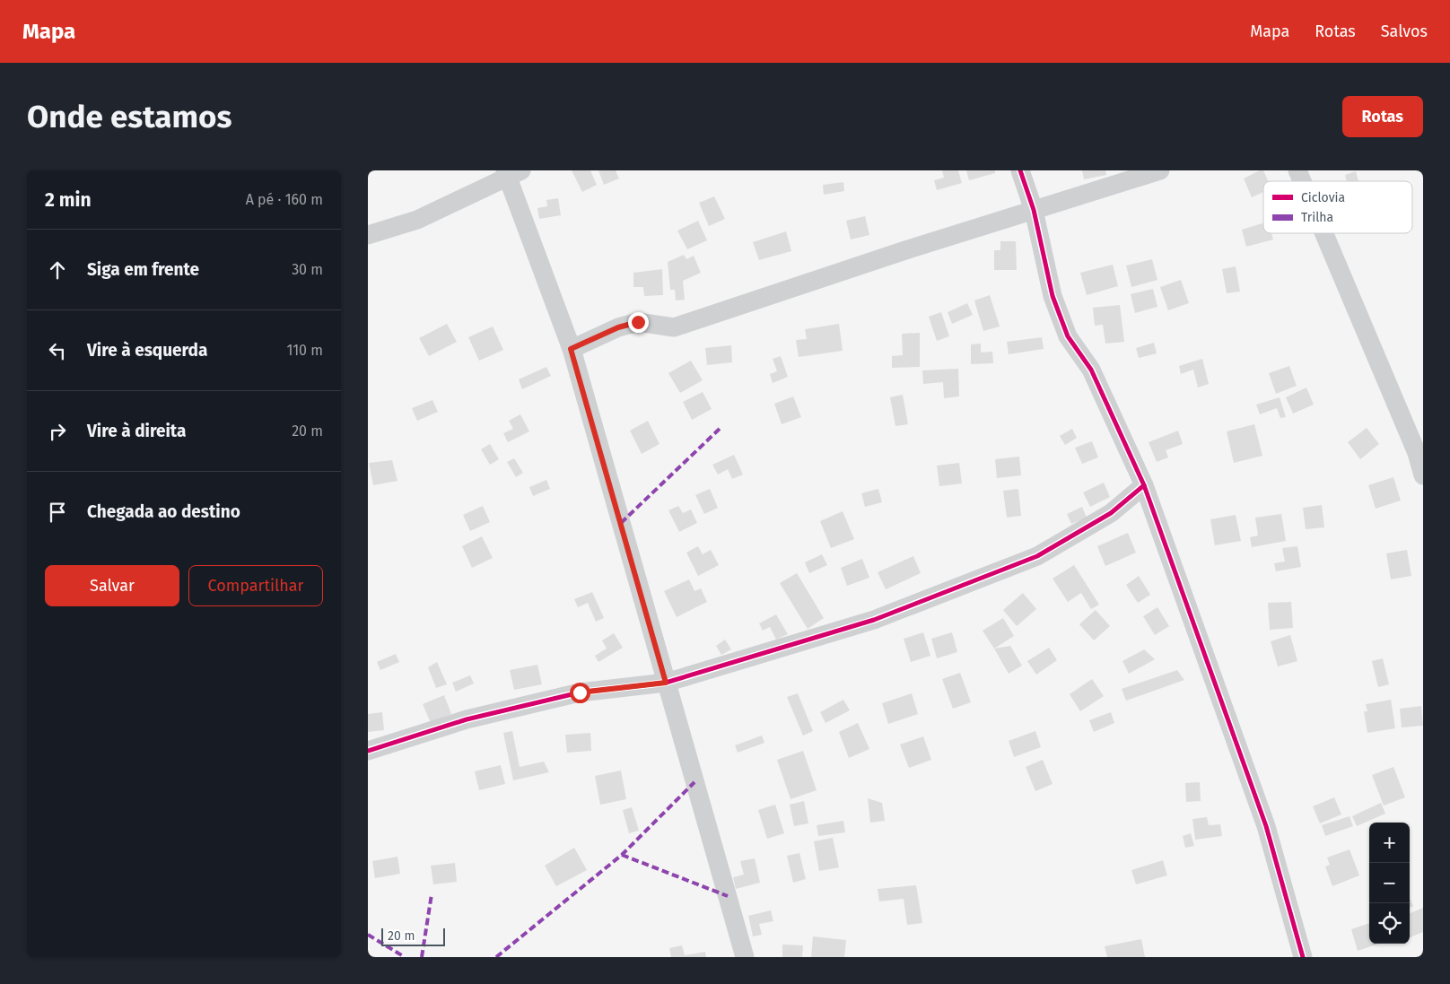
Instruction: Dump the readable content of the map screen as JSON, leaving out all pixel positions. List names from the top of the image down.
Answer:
{
  "legend": ["Ciclovia", "Trilha"],
  "scale_bar": "20 m",
  "page": {
    "header": "Mapa",
    "nav": ["Mapa", "Rotas", "Salvos"],
    "buttons": [
      "Rotas",
      ["Salvar", "Compartilhar"]
    ],
    "title": "Onde estamos",
    "heading": ["2 min", "A pé · 160 m"],
    "list": [
      ["Siga em frente", "30 m"],
      ["Vire à esquerda", "110 m"],
      ["Vire à direita", "20 m"],
      "Chegada ao destino"
    ],
    "map_buttons": ["+", "−"],
    "scale": "20 m"
  }
}
